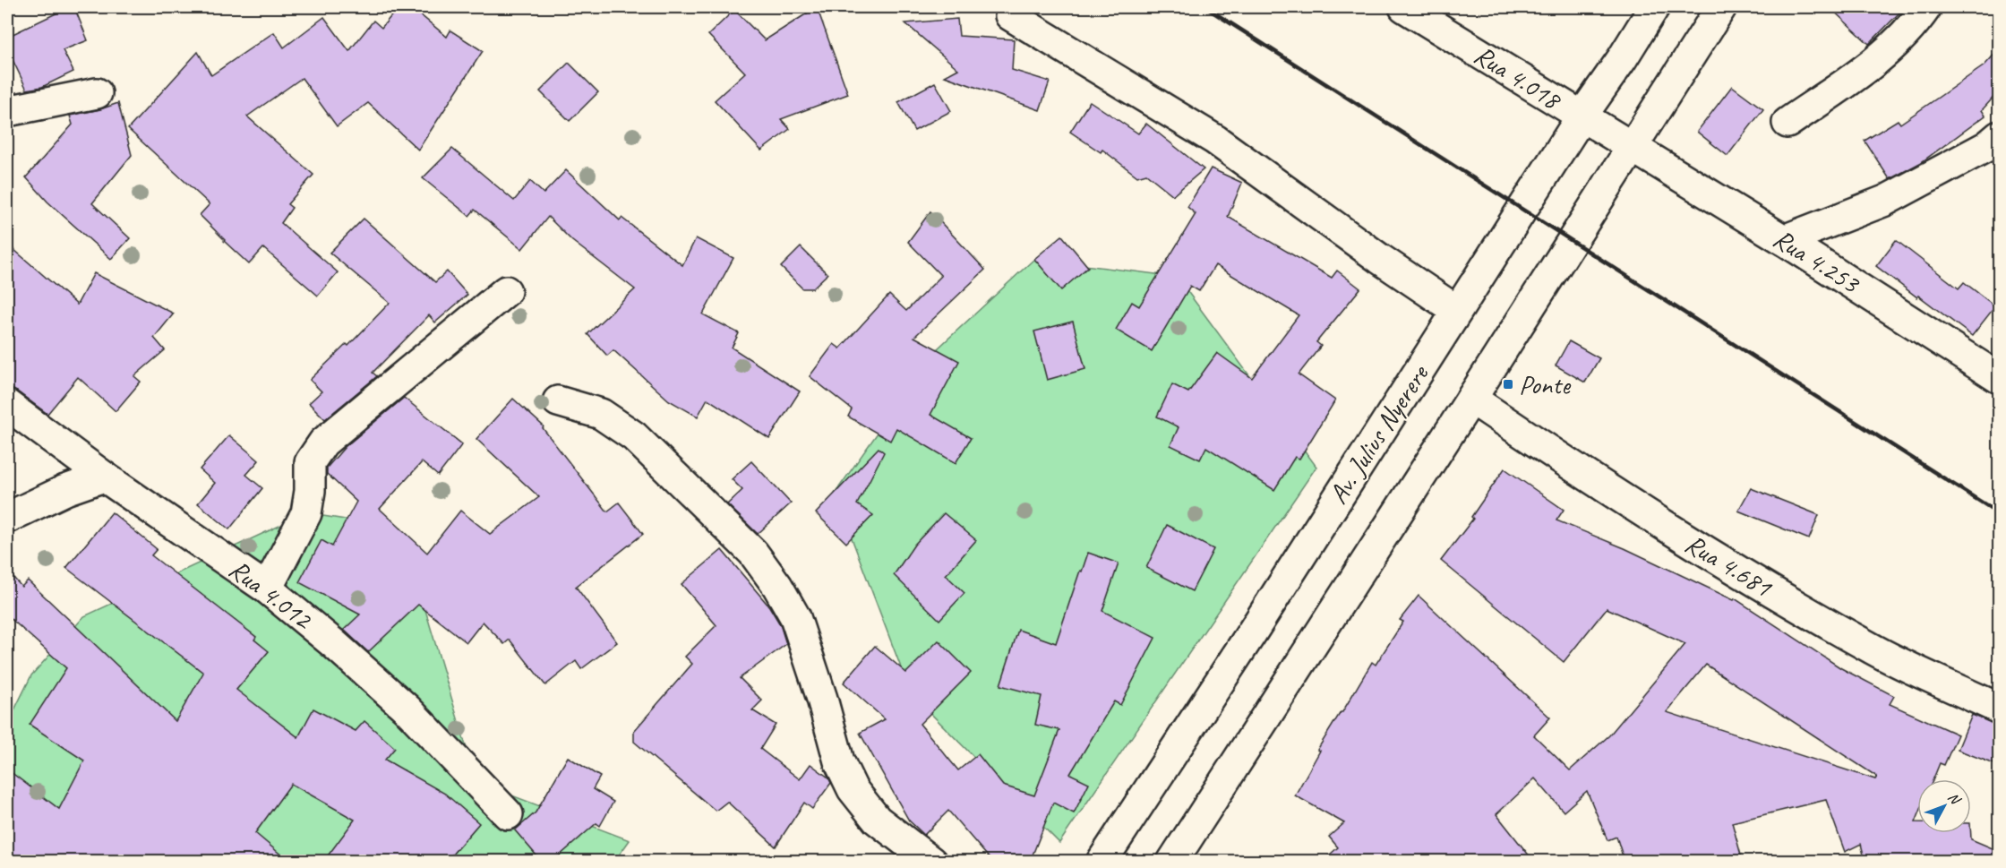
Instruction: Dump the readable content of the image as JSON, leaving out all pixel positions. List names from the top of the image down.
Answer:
{
  "streets": {
    "street": [
      "Rua 4.018",
      "Rua 4.253",
      "Av. Julius Nyerere",
      "Rua 4.681",
      "Rua 4.012"
    ]
  },
  "crossings": [
    ["Rua 4.018", "Rua 4.253"],
    ["Rua 4.018", "Av. Julius Nyerere"]
  ],
  "places": {
    "transit": ["Ponte"]
  },
  "north": "top right"
}
